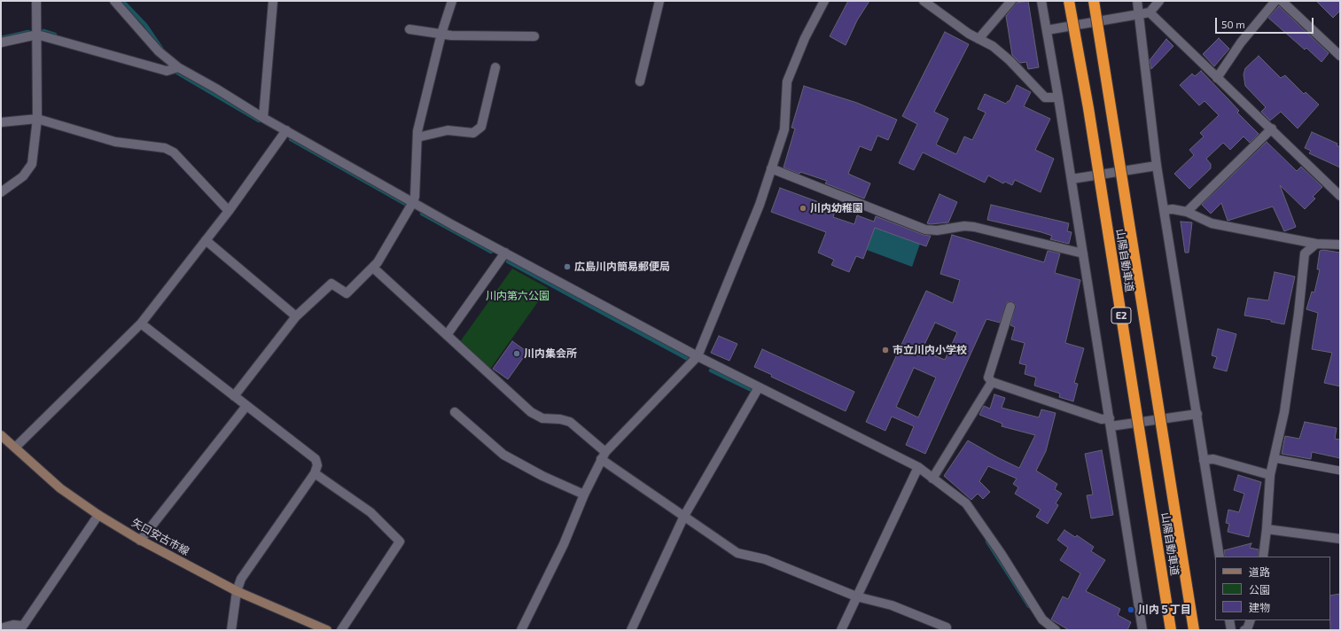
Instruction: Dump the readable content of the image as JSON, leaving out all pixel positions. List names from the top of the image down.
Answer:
{
  "streets": {
    "highway": ["山陽自動車道", "E2"],
    "main road": ["矢口安古市線"]
  },
  "parks": ["川内第六公園"],
  "places": [
    "川内幼稚園",
    "広島川内簡易郵便局",
    "市立川内小学校",
    "川内集会所",
    "川内５丁目"
  ],
  "legend": ["道路", "公園", "建物"],
  "scale_bar": "50 m"
}
